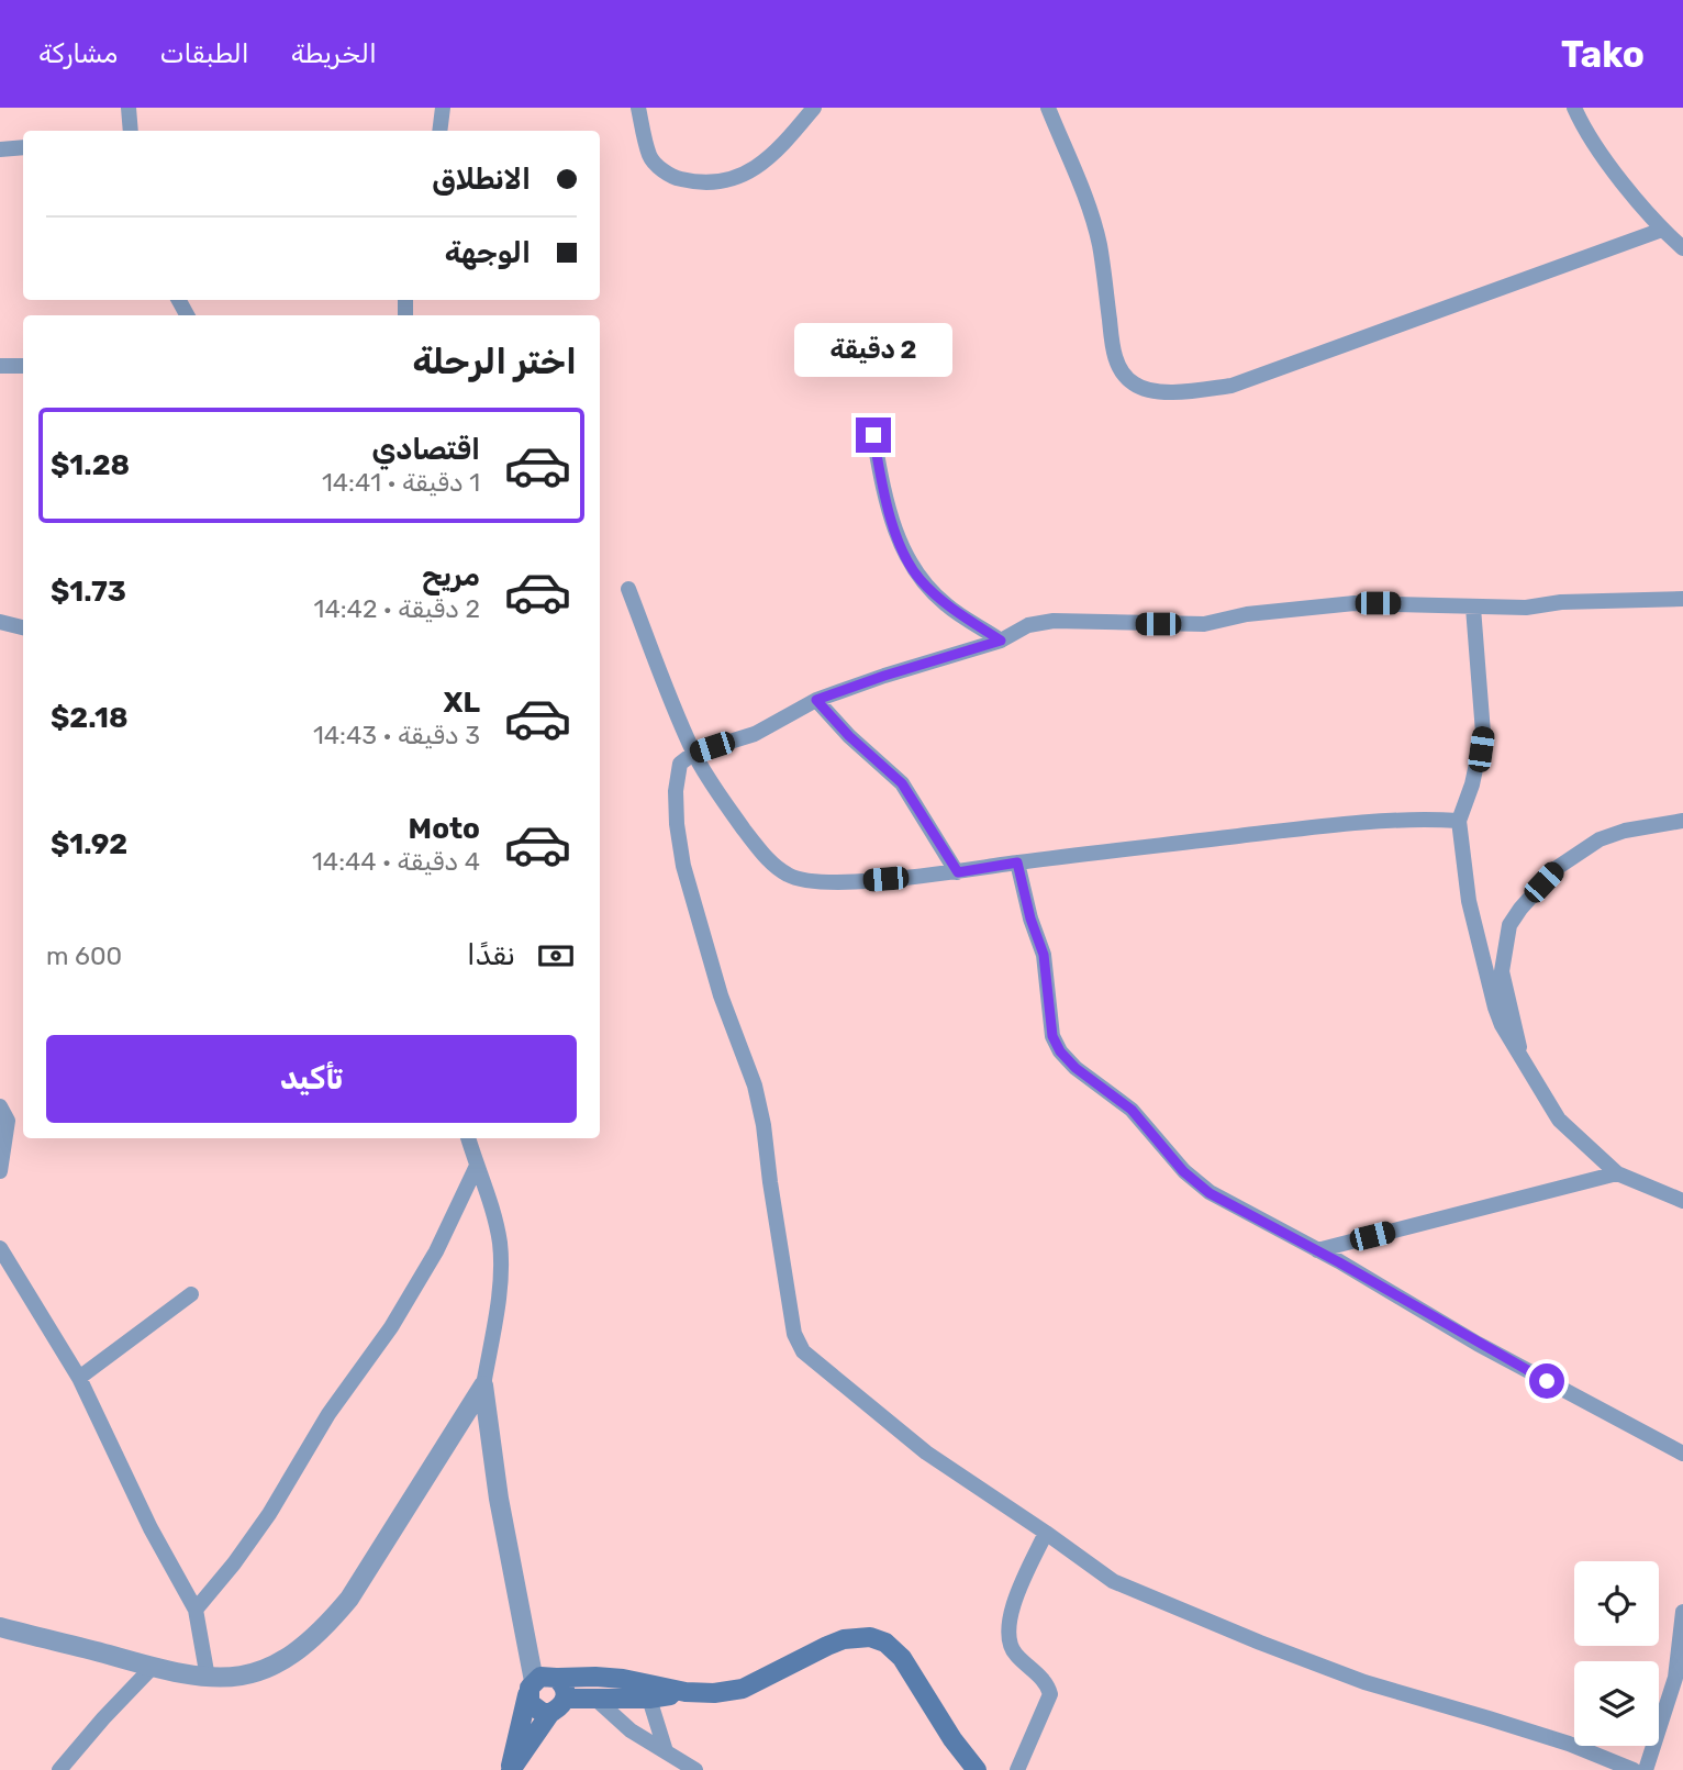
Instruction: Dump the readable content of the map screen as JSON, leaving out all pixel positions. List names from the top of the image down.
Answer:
{
  "page": {
    "header": "Tako",
    "nav": ["الخريطة", "الطبقات", "مشاركة"],
    "banner": ["الانطلاق", "الوجهة"],
    "heading": "اختر الرحلة",
    "bubble": "2 دقيقة",
    "list": [
      {
        "name": "اقتصادي",
        "note": "1 دقيقة · 14:41",
        "value": "$1.28"
      },
      {
        "name": "مريح",
        "note": "2 دقيقة · 14:42",
        "value": "$1.73"
      },
      {
        "name": "XL",
        "note": "3 دقيقة · 14:43",
        "value": "$2.18"
      },
      {
        "name": "Moto",
        "note": "4 دقيقة · 14:44",
        "value": "$1.92"
      }
    ],
    "pay": ["نقدًا", "600 m"],
    "buttons": "تأكيد"
  }
}
